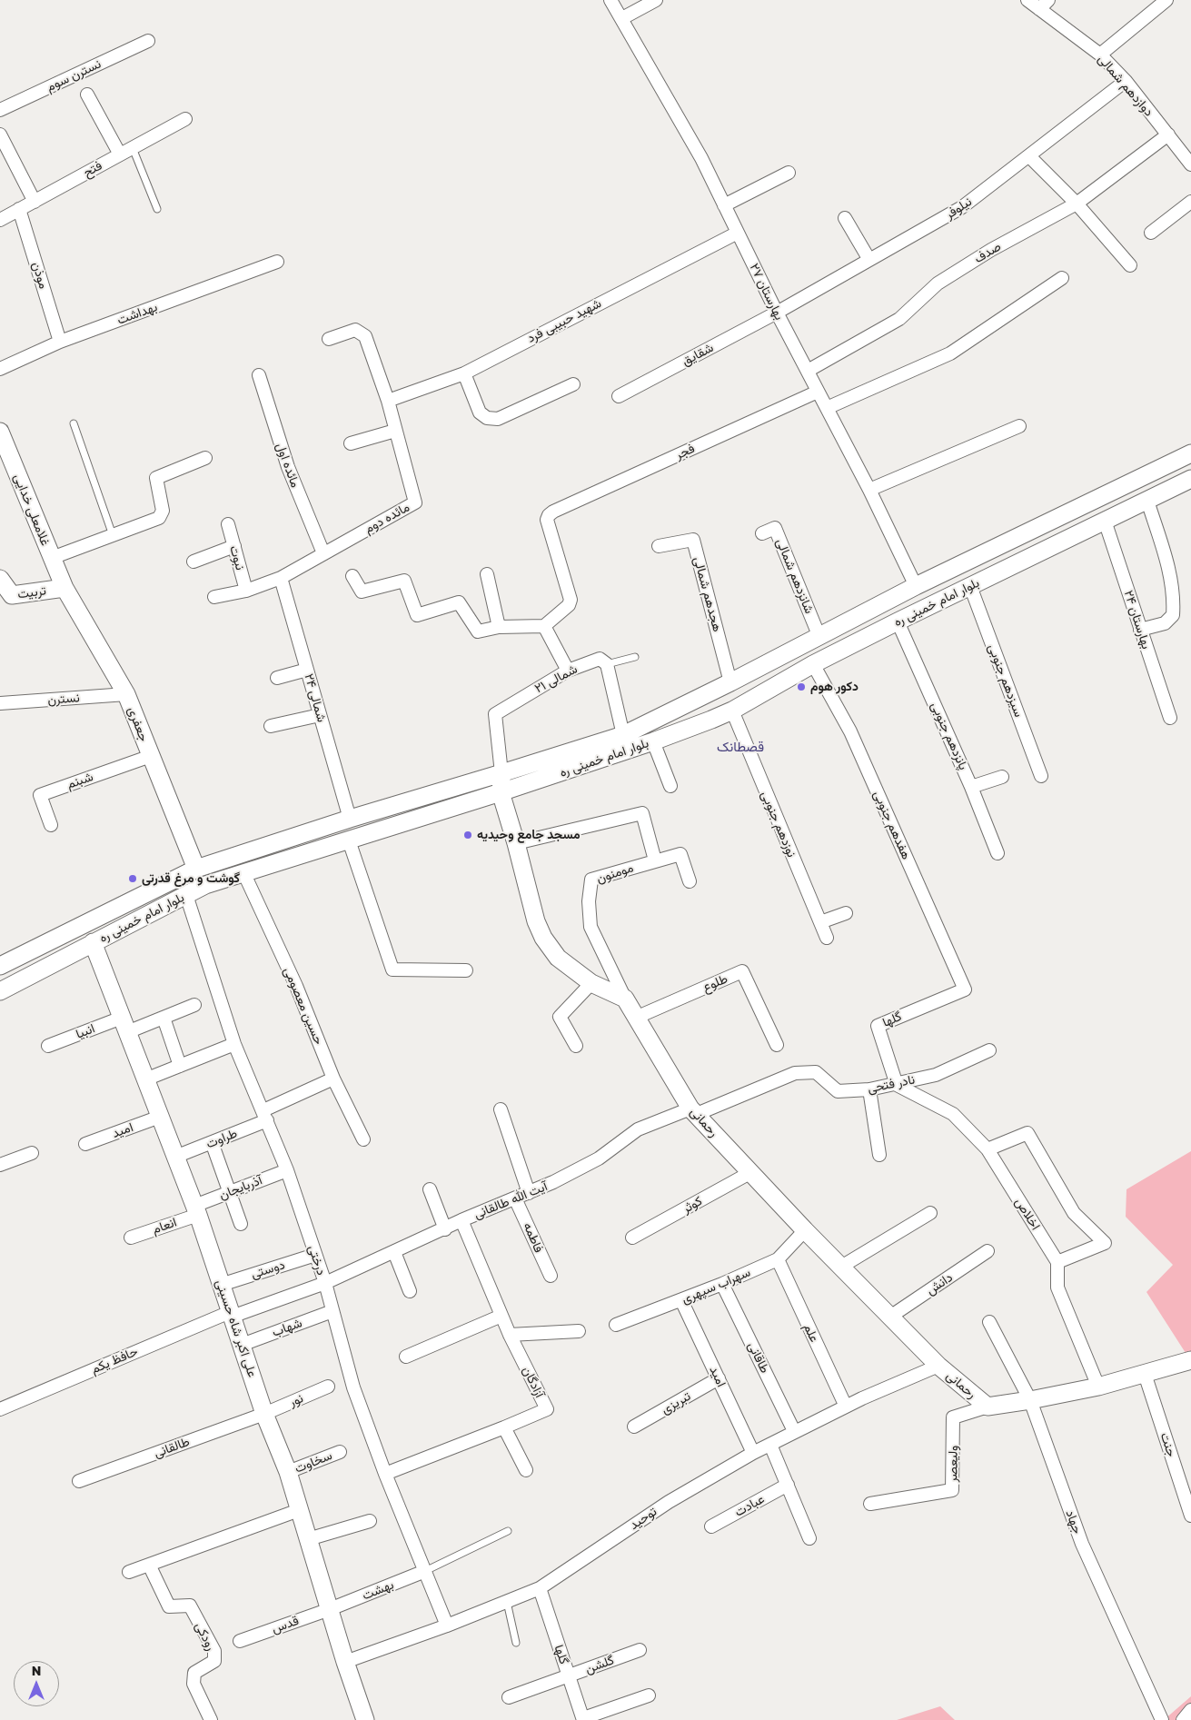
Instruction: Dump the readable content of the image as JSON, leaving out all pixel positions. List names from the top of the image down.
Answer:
{
  "streets": {
    "main road": [
      "غلامعلی خدایی",
      "تربیت",
      "بلوار امام خمینی ره",
      "جعفری",
      "رحمانی",
      "علی اکبر شاه حسینی"
    ],
    "street": [
      "نسترن سوم",
      "دوازدهم شمالی",
      "فتح",
      "نیلوفر",
      "صدف",
      "موذن",
      "بهارستان ۲۷",
      "بهداشت",
      "شهید حبیبی فرد",
      "شقایق",
      "فجر",
      "مائده اول",
      "مائده دوم",
      "نبوت",
      "شانزدهم شمالی",
      "هجدهم شمالی",
      "بهارستان ۲۴",
      "۲۱ شمالی",
      "سیزدهم جنوبی",
      "۲۴ شمالی",
      "نسترن",
      "پانزدهم جنوبی",
      "شبنم",
      "نوزدهم جنوبی",
      "هفدهم جنوبی",
      "مومنون",
      "طلوع",
      "حسین معصومی",
      "گلها",
      "انبیا",
      "نادر فتحی",
      "امید",
      "طراوت",
      "آذربایجان",
      "آیت الله طالقانی",
      "کوثر",
      "اخلاص",
      "انعام",
      "فاطمه",
      "درختی",
      "دوستی",
      "دانش",
      "سهراب سپهری",
      "شهاب",
      "علم",
      "طاقانی",
      "حافظ یکم",
      "آزادگان",
      "نور",
      "تبریزی",
      "جنت",
      "طالقانی",
      "سخاوت",
      "ولیعصر",
      "عبادت",
      "توحید",
      "جهاد",
      "بهشت",
      "قدس",
      "رودکی",
      "گلشن"
    ]
  },
  "crossings": [
    ["دوازدهم شمالی", "نیلوفر"],
    ["دوازدهم شمالی", "صدف"],
    ["فتح", "موذن"],
    ["نیلوفر", "بهارستان ۲۷"],
    ["نیلوفر", "شقایق"],
    ["صدف", "بهارستان ۲۷"],
    ["موذن", "بهداشت"],
    ["بهارستان ۲۷", "شهید حبیبی فرد"],
    ["بهارستان ۲۷", "شقایق"],
    ["بهارستان ۲۷", "فجر"],
    ["بهارستان ۲۷", "بلوار امام خمینی ره"],
    ["شهید حبیبی فرد", "مائده دوم"],
    ["مائده اول", "مائده دوم"],
    ["غلامعلی خدایی", "تربیت"],
    ["غلامعلی خدایی", "جعفری"],
    ["مائده دوم", "نبوت"],
    ["مائده دوم", "۲۴ شمالی"],
    ["شانزدهم شمالی", "بلوار امام خمینی ره"],
    ["تربیت", "جعفری"],
    ["هجدهم شمالی", "بلوار امام خمینی ره"],
    ["بلوار امام خمینی ره", "بهارستان ۲۴"],
    ["بلوار امام خمینی ره", "۲۱ شمالی"],
    ["بلوار امام خمینی ره", "سیزدهم جنوبی"],
    ["بلوار امام خمینی ره", "۲۴ شمالی"],
    ["بلوار امام خمینی ره", "جعفری"],
    ["بلوار امام خمینی ره", "پانزدهم جنوبی"],
    ["بلوار امام خمینی ره", "نوزدهم جنوبی"],
    ["بلوار امام خمینی ره", "هفدهم جنوبی"],
    ["بلوار امام خمینی ره", "حسین معصومی"],
    ["بلوار امام خمینی ره", "درختی"],
    ["بلوار امام خمینی ره", "علی اکبر شاه حسینی"],
    ["نسترن", "جعفری"],
    ["جعفری", "شبنم"],
    ["هفدهم جنوبی", "گلها"],
    ["مومنون", "رحمانی"],
    ["طلوع", "رحمانی"],
    ["حسین معصومی", "طراوت"],
    ["گلها", "نادر فتحی"],
    ["گلها", "اخلاص"],
    ["گلها", "توحید"],
    ["گلها", "گلشن"],
    ["انبیا", "علی اکبر شاه حسینی"],
    ["نادر فتحی", "رحمانی"],
    ["نادر فتحی", "آیت الله طالقانی"],
    ["نادر فتحی", "اخلاص"],
    ["رحمانی", "آیت الله طالقانی"],
    ["رحمانی", "کوثر"],
    ["رحمانی", "دانش"],
    ["رحمانی", "سهراب سپهری"],
    ["رحمانی", "ولیعصر"],
    ["رحمانی", "توحید"],
    ["امید", "سهراب سپهری"],
    ["امید", "علی اکبر شاه حسینی"],
    ["امید", "تبریزی"],
    ["امید", "توحید"],
    ["طراوت", "درختی"],
    ["طراوت", "علی اکبر شاه حسینی"],
    ["آذربایجان", "انعام"],
    ["آذربایجان", "درختی"],
    ["آذربایجان", "علی اکبر شاه حسینی"],
    ["آیت الله طالقانی", "فاطمه"],
    ["آیت الله طالقانی", "درختی"],
    ["آیت الله طالقانی", "حافظ یکم"],
    ["آیت الله طالقانی", "آزادگان"],
    ["انعام", "علی اکبر شاه حسینی"],
    ["درختی", "دوستی"],
    ["درختی", "شهاب"],
    ["درختی", "حافظ یکم"],
    ["درختی", "آزادگان"],
    ["درختی", "توحید"],
    ["درختی", "بهشت"],
    ["دوستی", "علی اکبر شاه حسینی"],
    ["سهراب سپهری", "علم"],
    ["سهراب سپهری", "طاقانی"],
    ["شهاب", "علی اکبر شاه حسینی"],
    ["علی اکبر شاه حسینی", "حافظ یکم"],
    ["علی اکبر شاه حسینی", "نور"],
    ["علی اکبر شاه حسینی", "طالقانی"],
    ["علی اکبر شاه حسینی", "سخاوت"],
    ["علی اکبر شاه حسینی", "توحید"],
    ["علی اکبر شاه حسینی", "بهشت"],
    ["علی اکبر شاه حسینی", "قدس"],
    ["علم", "توحید"],
    ["طاقانی", "توحید"],
    ["نور", "طالقانی"],
    ["بهشت", "قدس"]
  ],
  "districts": ["قصطانک"],
  "places": ["دکور هوم", "مسجد جامع وحیدیه", "گوشت و مرغ قدرتی"],
  "north": "top"
}
